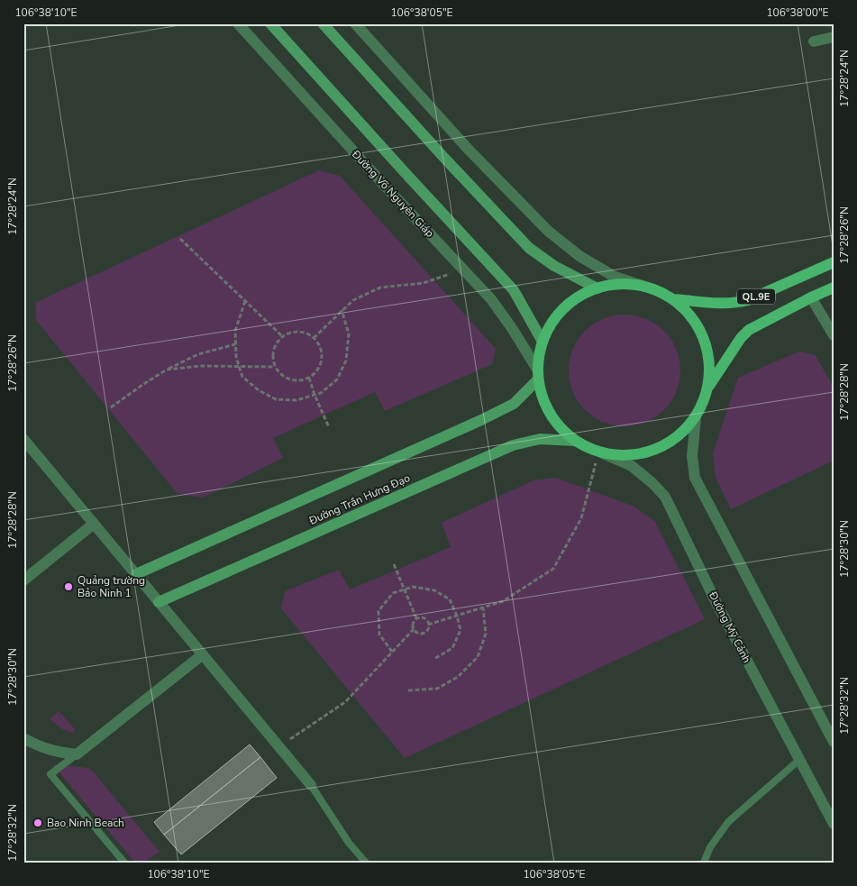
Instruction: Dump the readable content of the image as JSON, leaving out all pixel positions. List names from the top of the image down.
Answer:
{
  "streets": {
    "main road": ["Đường Võ Nguyên Giáp", "QL.9E", "Đường Trần Hưng Đạo"],
    "street": ["Đường Mỹ Cảnh"]
  },
  "crossings": [
    ["Đường Võ Nguyên Giáp", "Đường Trần Hưng Đạo"]
  ],
  "places": ["Quảng trường Bảo Ninh 1", "Bao Ninh Beach"],
  "coordinates": [
    "106°38'10\"E",
    "106°38'05\"E",
    "106°38'00\"E",
    "17°28'24\"N",
    "17°28'26\"N",
    "17°28'28\"N",
    "17°28'30\"N",
    "17°28'32\"N"
  ]
}
